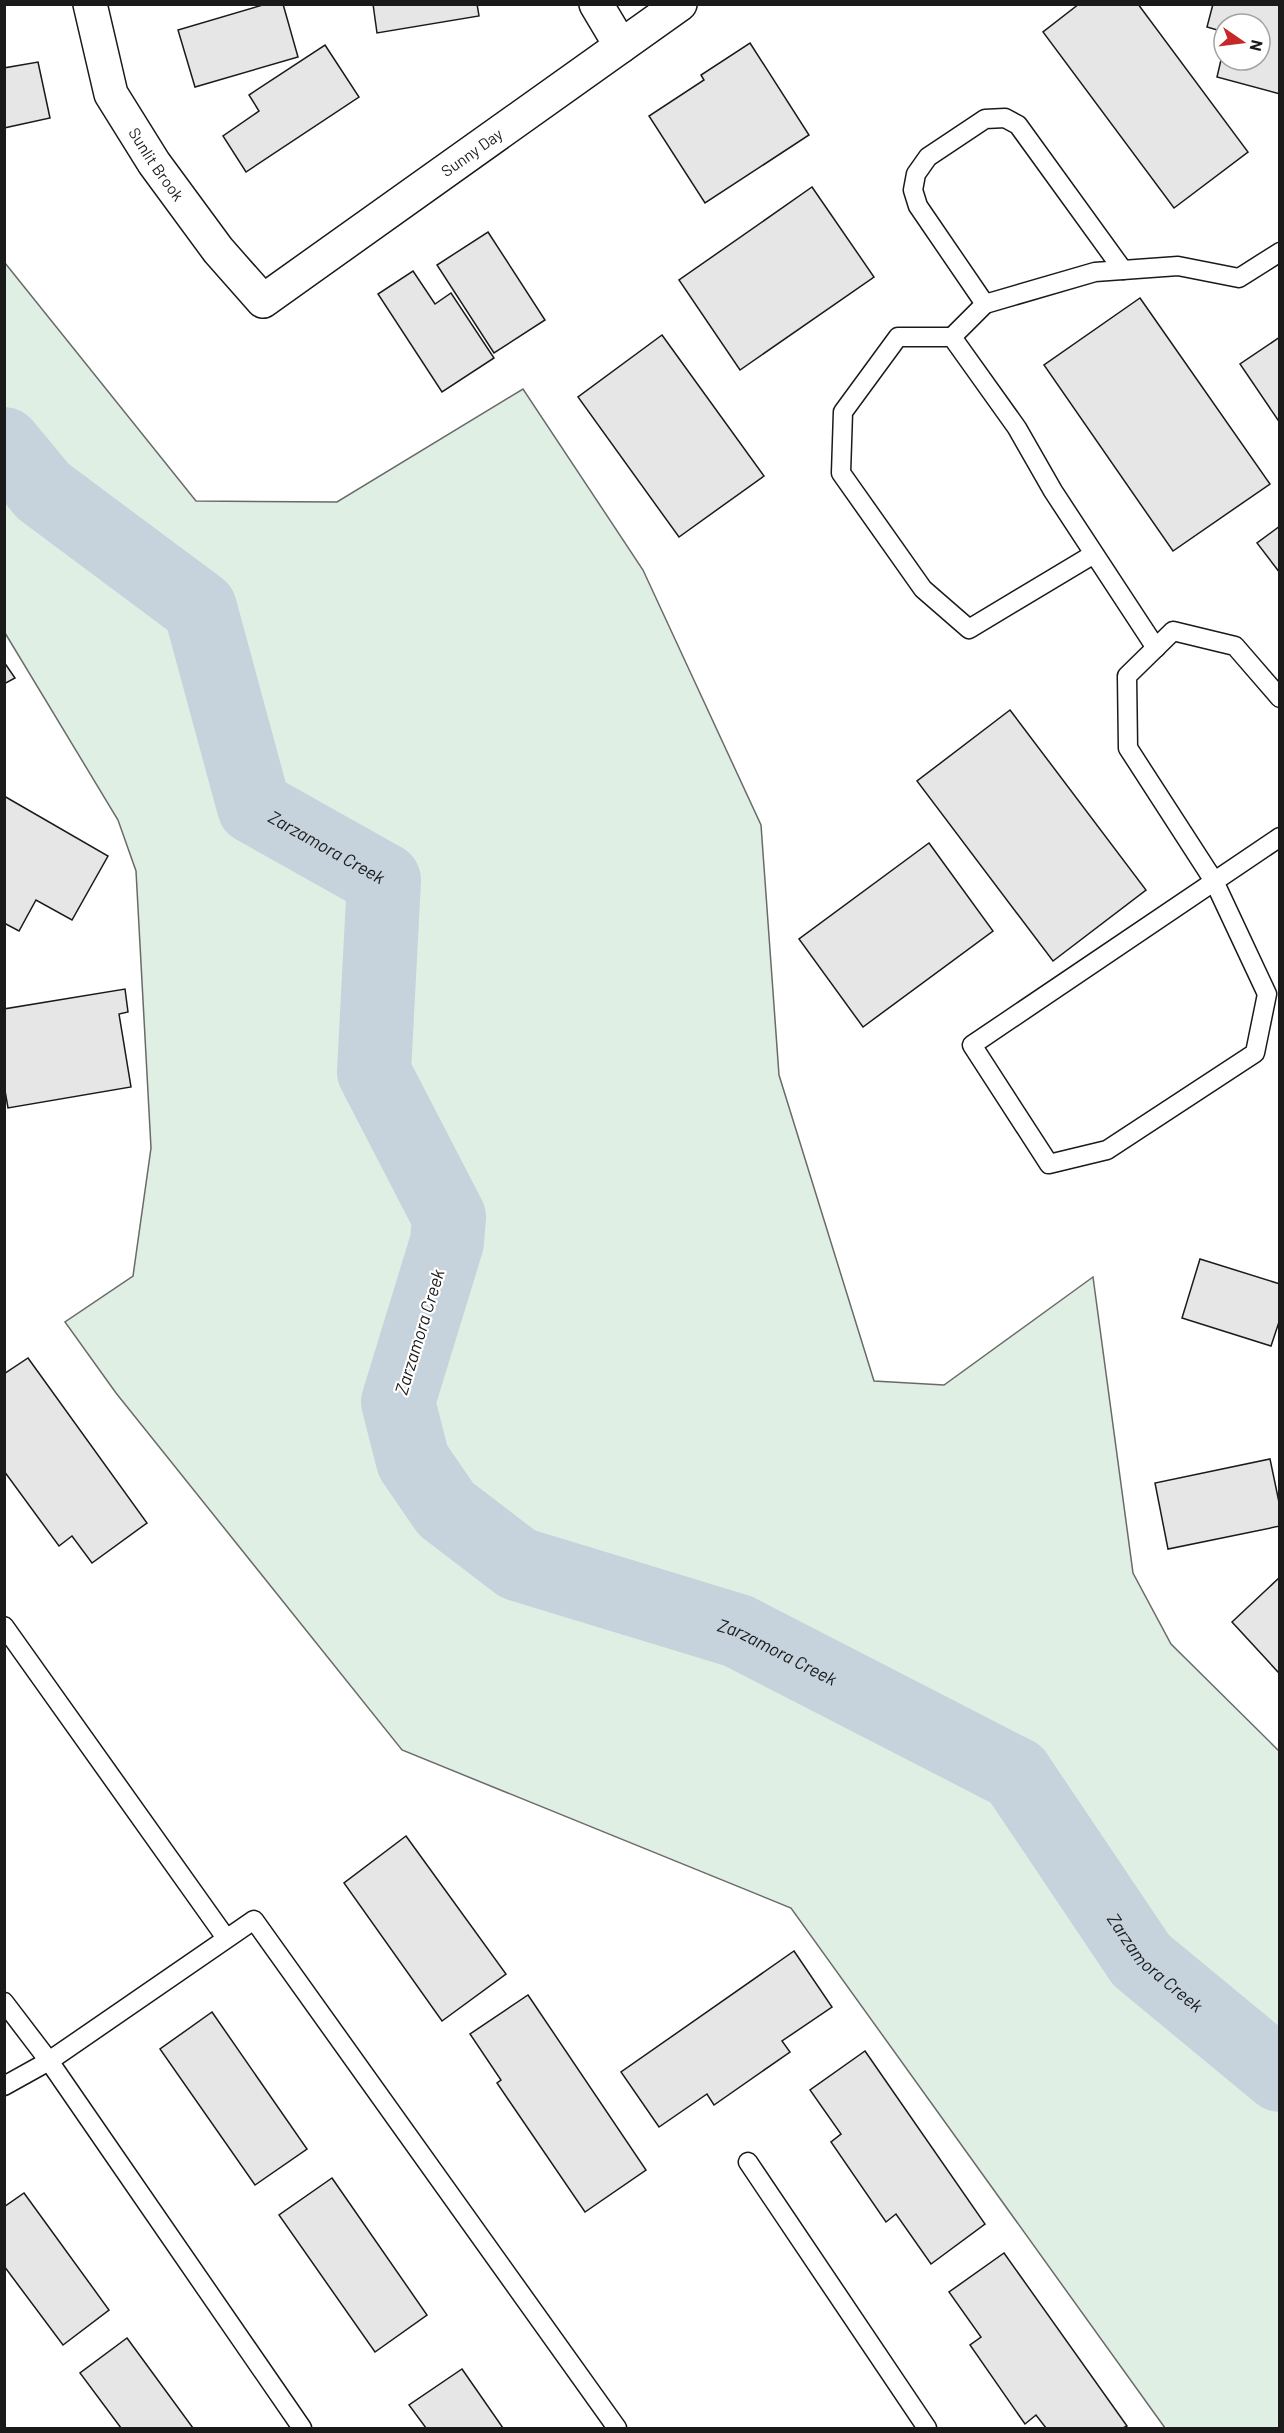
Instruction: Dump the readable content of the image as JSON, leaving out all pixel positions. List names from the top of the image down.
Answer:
{
  "streets": {
    "street": ["Sunny Day", "Sunlit Brook"]
  },
  "crossings": [
    ["Sunny Day", "Sunlit Brook"]
  ],
  "water": ["Zarzamora Creek"],
  "north": "right"
}
